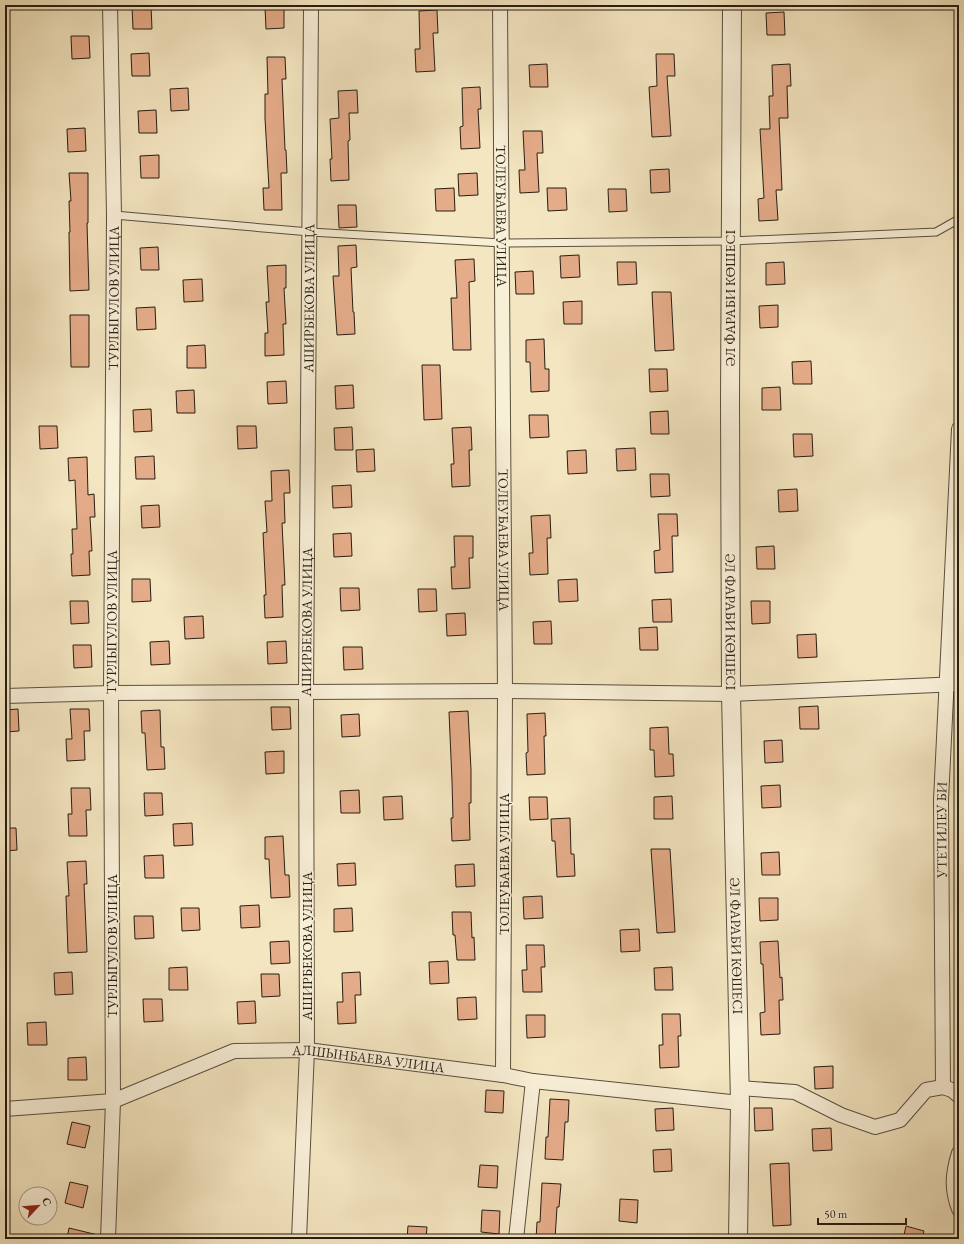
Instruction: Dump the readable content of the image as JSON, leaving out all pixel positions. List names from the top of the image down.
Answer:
{
  "streets": {
    "street": [
      "ТОЛЕУБАЕВА УЛИЦА",
      "ТУРЛЫГУЛОВ УЛИЦА",
      "АШИРБЕКОВА УЛИЦА",
      "ӘЛ ФАРАБИ КӨШЕСІ",
      "УТЕТИЛЕУ БИ",
      "АЛШЫНБАЕВА УЛИЦА"
    ]
  },
  "crossings": [
    ["ТОЛЕУБАЕВА УЛИЦА", "АЛШЫНБАЕВА УЛИЦА"],
    ["ТУРЛЫГУЛОВ УЛИЦА", "АЛШЫНБАЕВА УЛИЦА"],
    ["АШИРБЕКОВА УЛИЦА", "АЛШЫНБАЕВА УЛИЦА"],
    ["ӘЛ ФАРАБИ КӨШЕСІ", "АЛШЫНБАЕВА УЛИЦА"],
    ["УТЕТИЛЕУ БИ", "АЛШЫНБАЕВА УЛИЦА"]
  ],
  "scale_bar": "50 m",
  "north": "top right"
}
